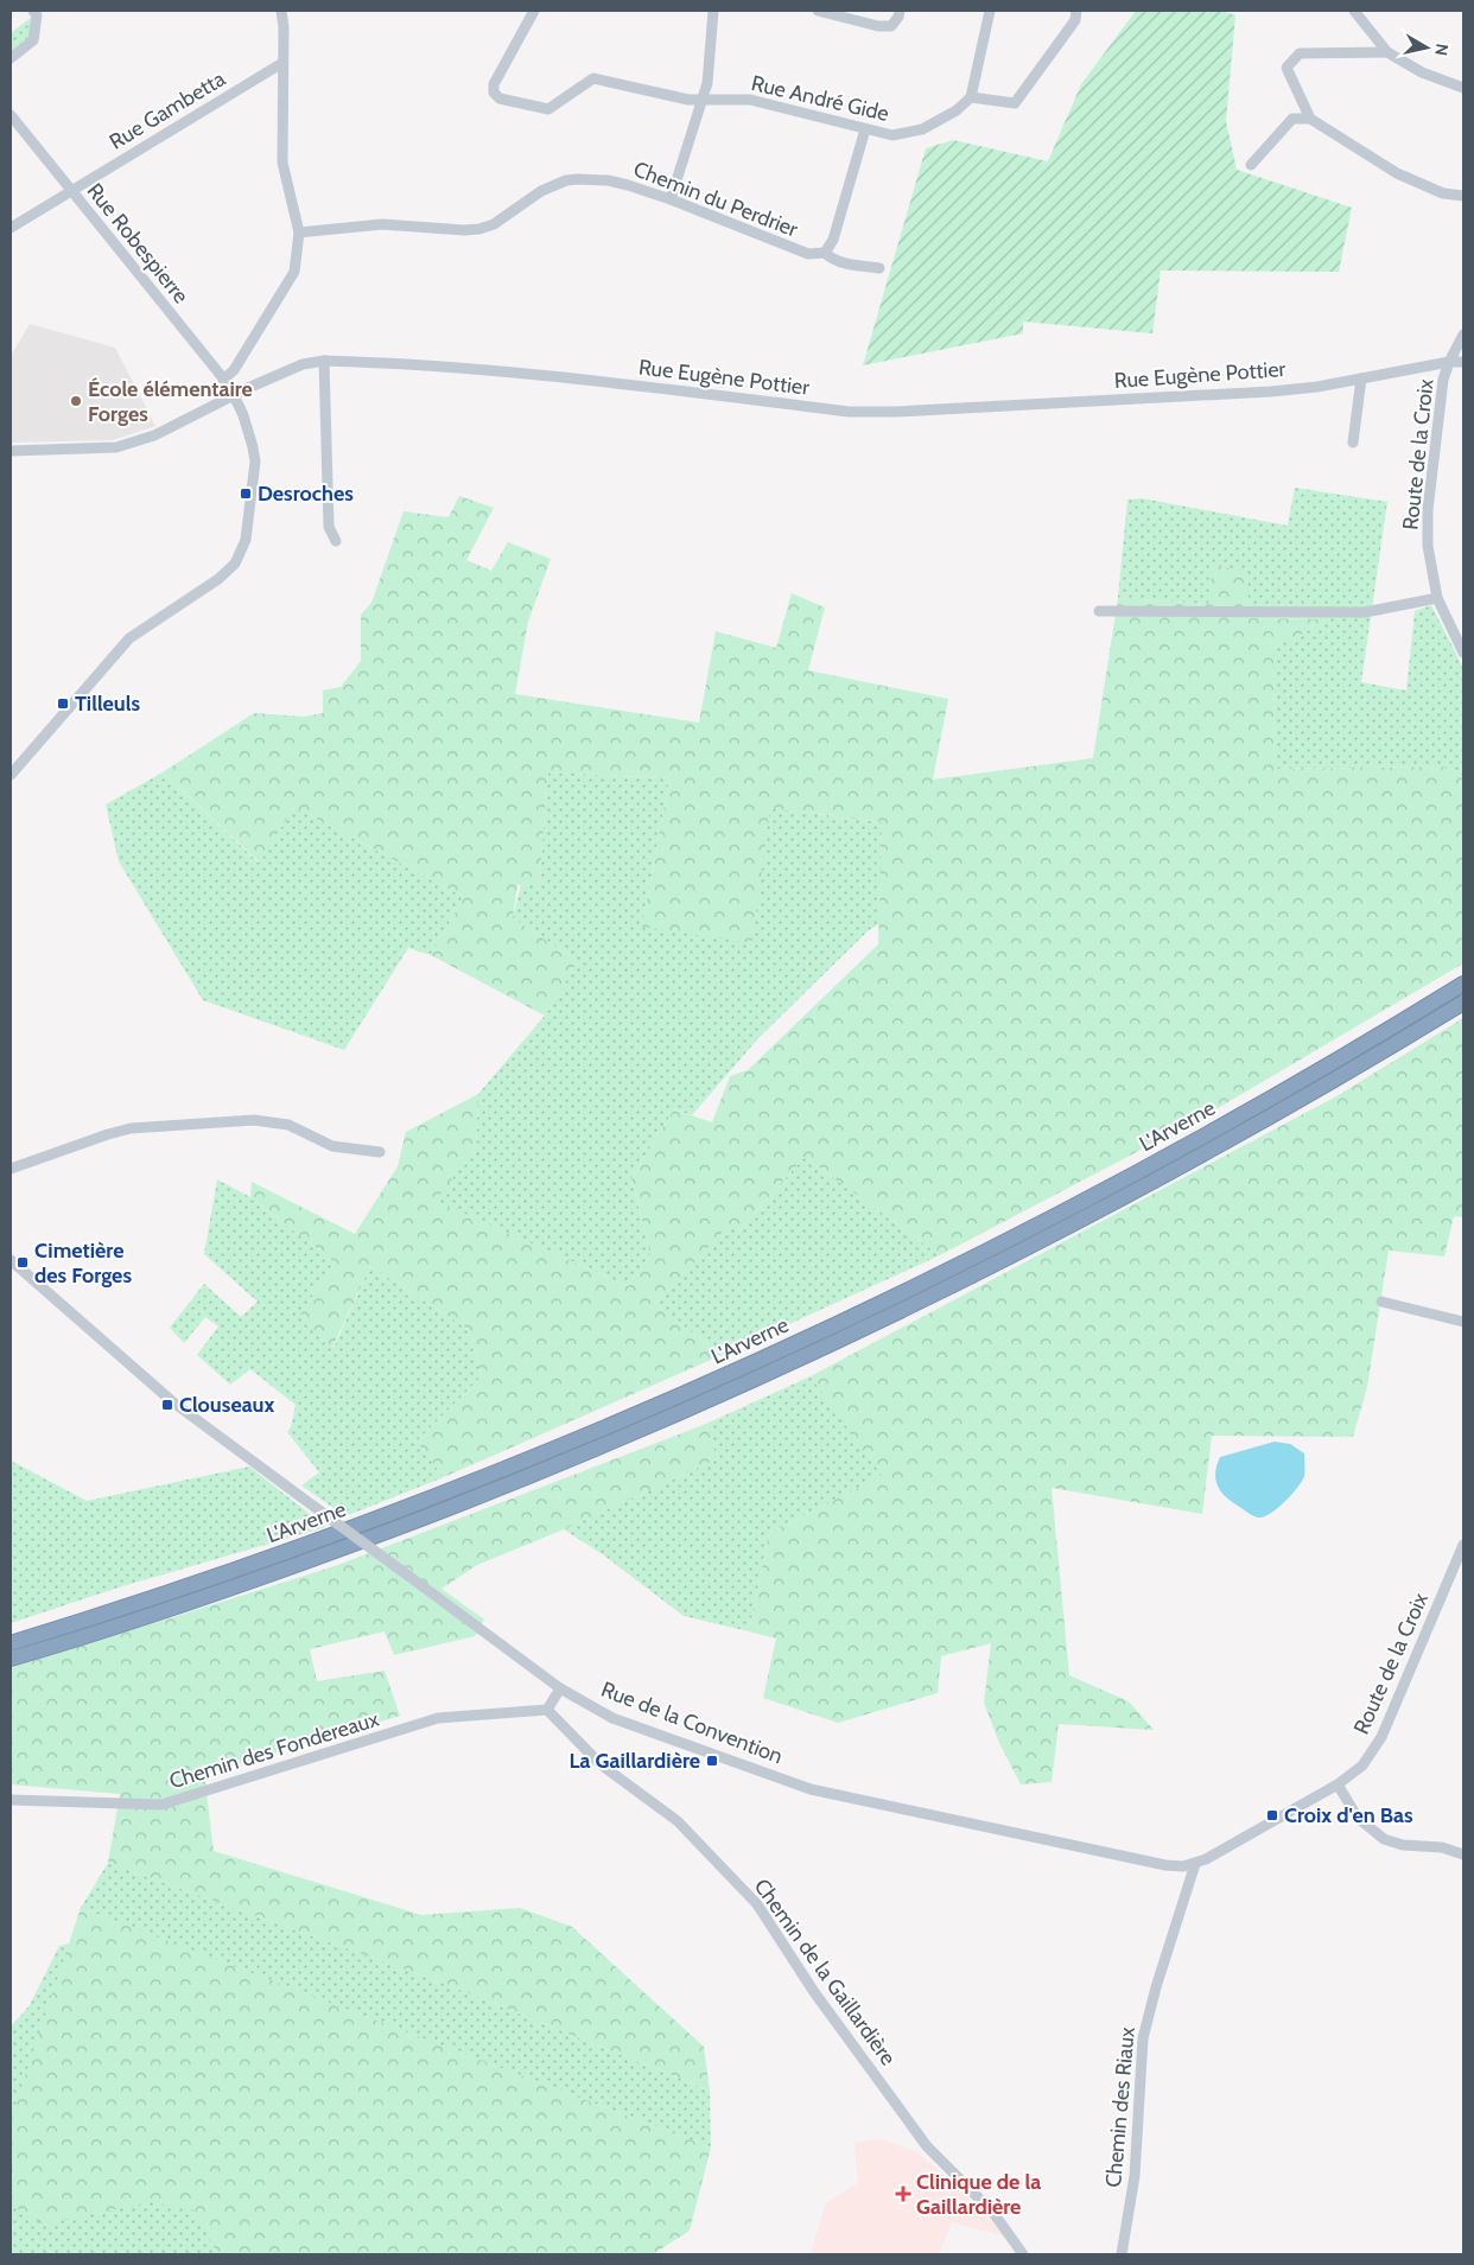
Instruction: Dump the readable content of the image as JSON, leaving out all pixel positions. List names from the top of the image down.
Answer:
{
  "streets": {
    "highway": ["L'Arverne"],
    "street": [
      "Rue André Gide",
      "Rue Gambetta",
      "Chemin du Perdrier",
      "Rue Robespierre",
      "Rue Eugène Pottier",
      "Route de la Croix",
      "Rue de la Convention",
      "Chemin des Fondereaux",
      "Chemin de la Gaillardière",
      "Chemin des Riaux"
    ]
  },
  "crossings": [
    ["Rue Gambetta", "Rue Robespierre"],
    ["Rue Robespierre", "Rue Eugène Pottier"],
    ["Rue Eugène Pottier", "Route de la Croix"],
    ["Route de la Croix", "Rue de la Convention"],
    ["Rue de la Convention", "Chemin des Riaux"],
    ["Chemin des Fondereaux", "Chemin de la Gaillardière"]
  ],
  "places": {
    "other": ["École élémentaire Forges"],
    "transit": [
      "Desroches",
      "Tilleuls",
      "Cimetière des Forges",
      "Clouseaux",
      "La Gaillardière",
      "Croix d'en Bas"
    ],
    "health": ["Clinique de la Gaillardière"]
  },
  "north": "right"
}
